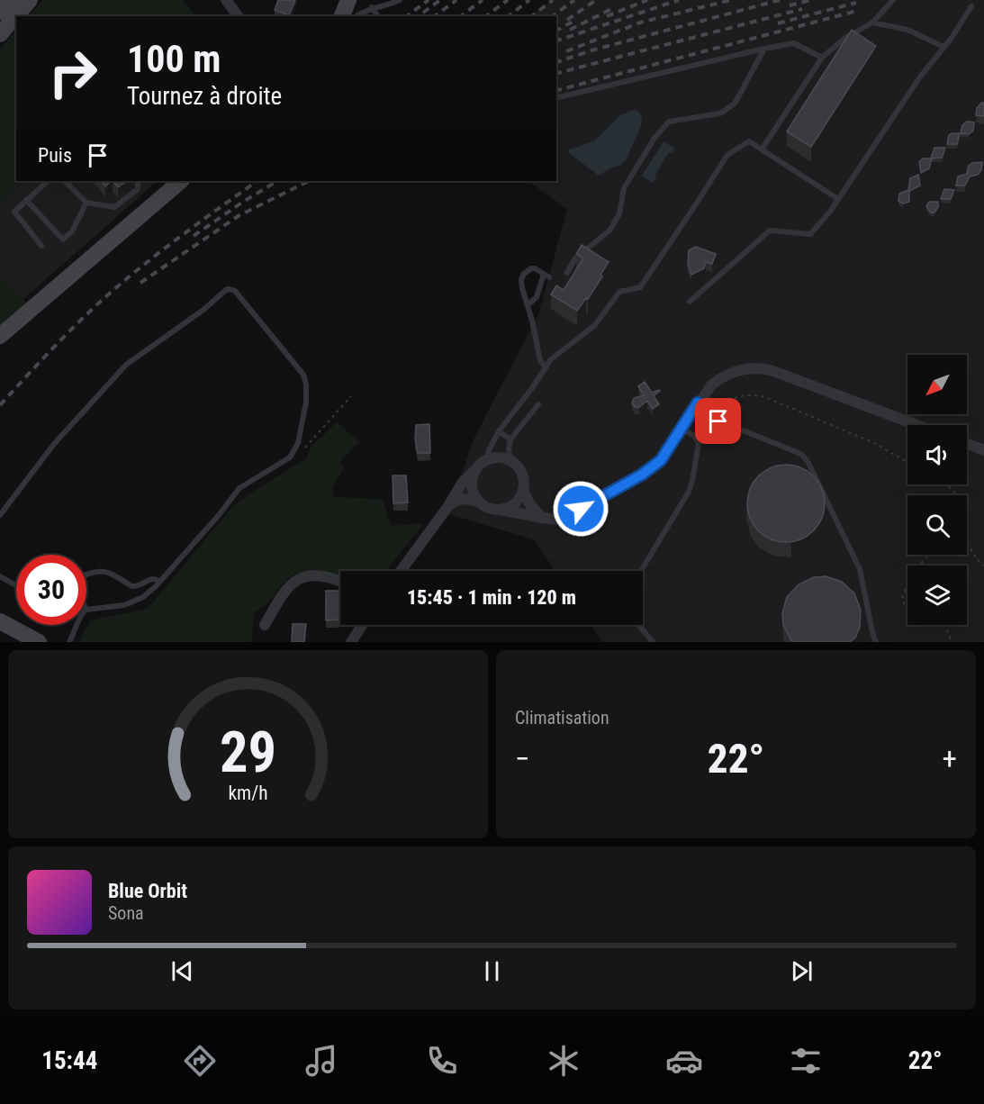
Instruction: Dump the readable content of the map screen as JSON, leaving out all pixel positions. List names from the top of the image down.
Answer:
{
  "north": "bottom left",
  "page": {
    "turn": ["100 m", "Tournez à droite"],
    "then": "Puis",
    "limit": "30",
    "trip": "15:45 · 1 min · 120 m",
    "tile": "Climatisation",
    "heat": ["−", "22°", "+"],
    "song": ["Blue Orbit", "Sona"],
    "tabs": ["15:44", "22°"],
    "gauge": ["29", "km/h"]
  }
}
